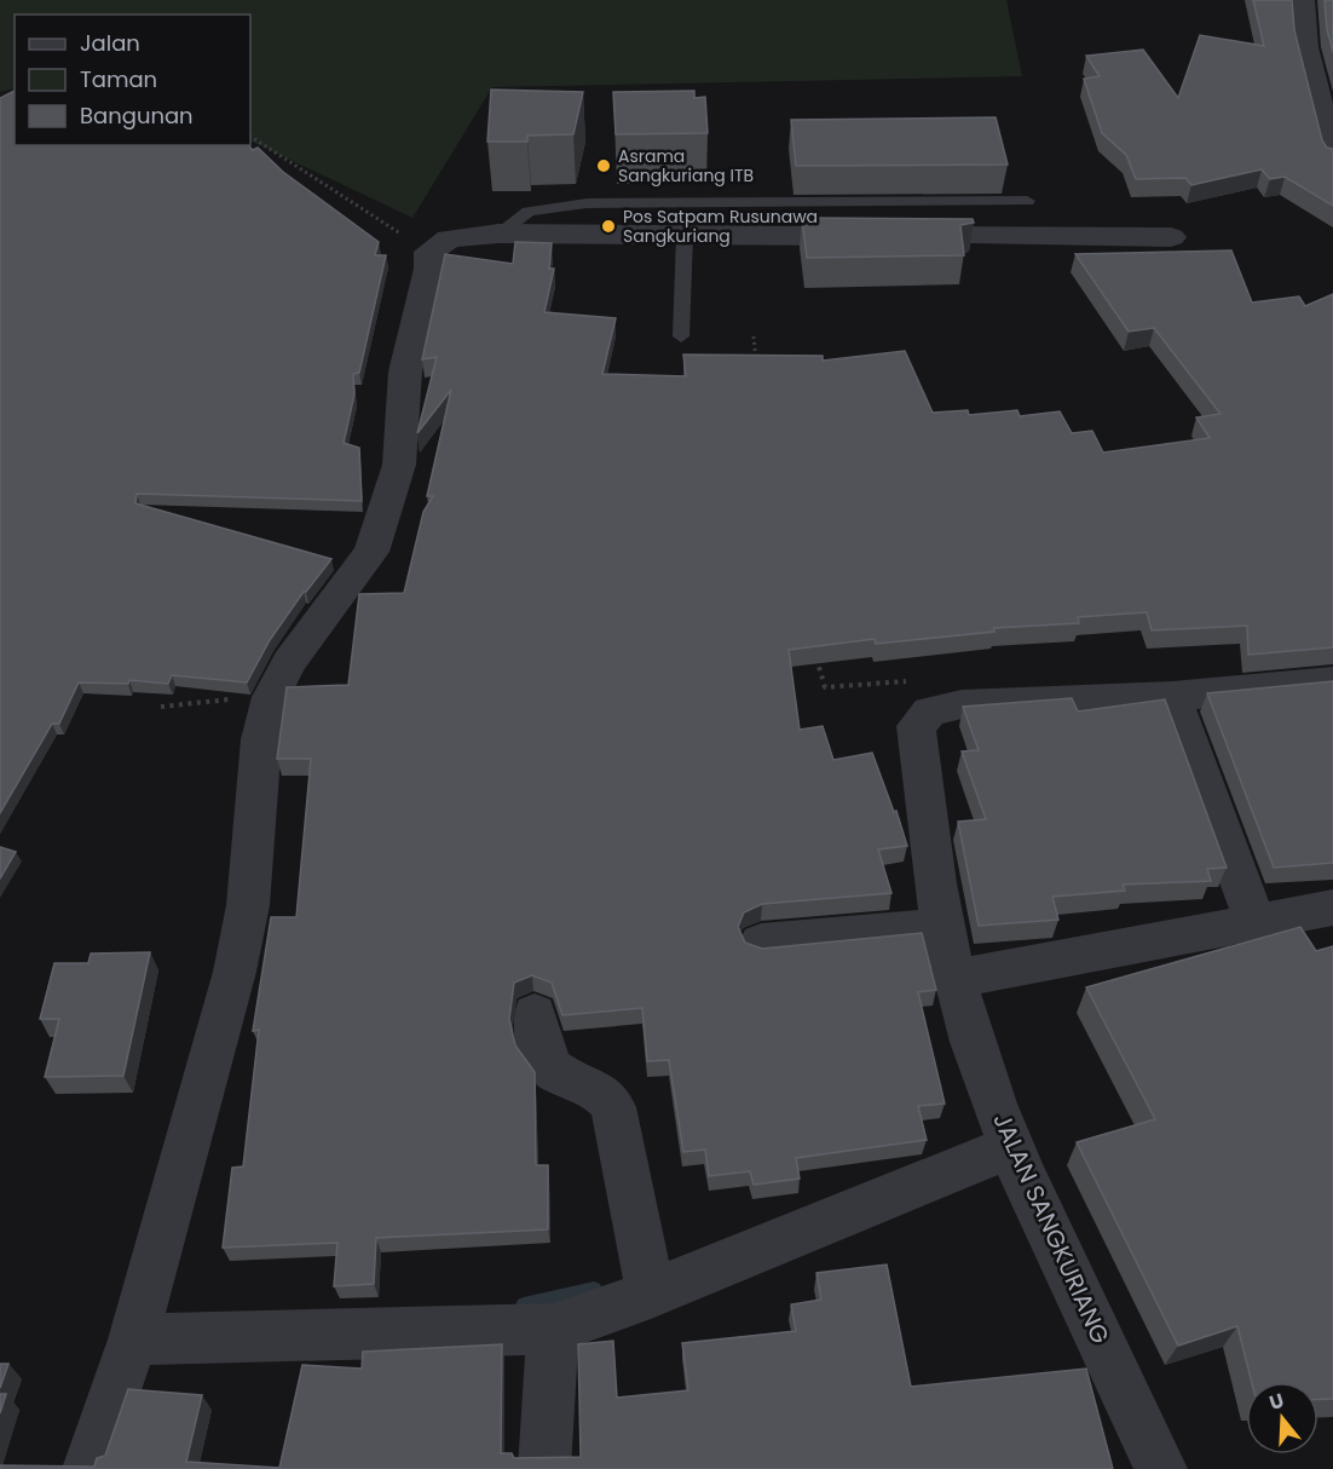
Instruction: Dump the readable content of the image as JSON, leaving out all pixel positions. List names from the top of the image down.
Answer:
{
  "streets": {
    "street": ["JALAN SANGKURIANG"]
  },
  "places": ["Asrama Sangkuriang ITB", "Pos Satpam Rusunawa Sangkuriang"],
  "legend": ["Jalan", "Taman", "Bangunan"],
  "north": "top"
}
